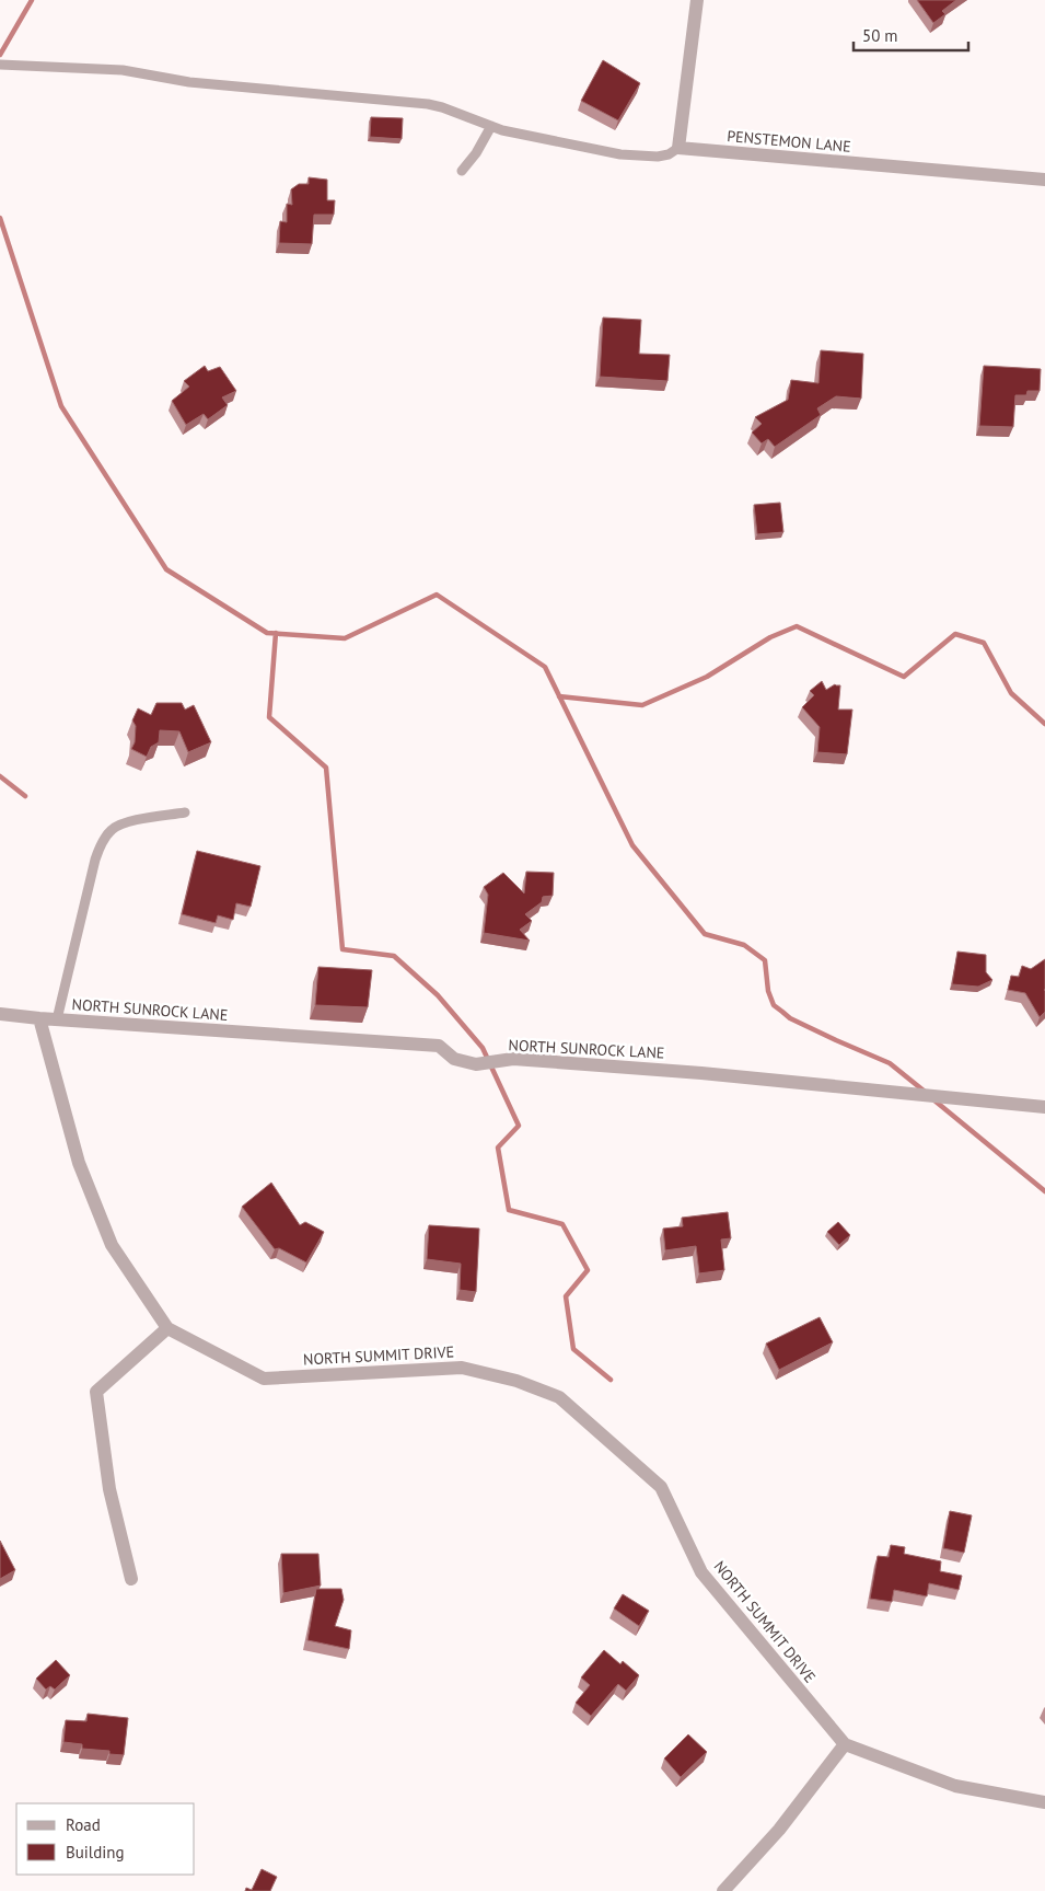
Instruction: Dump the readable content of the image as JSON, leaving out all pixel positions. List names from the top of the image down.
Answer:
{
  "streets": {
    "street": ["PENSTEMON LANE", "NORTH SUNROCK LANE", "NORTH SUMMIT DRIVE"]
  },
  "crossings": [
    ["NORTH SUNROCK LANE", "NORTH SUMMIT DRIVE"]
  ],
  "legend": ["Road", "Building"],
  "scale_bar": "50 m"
}
